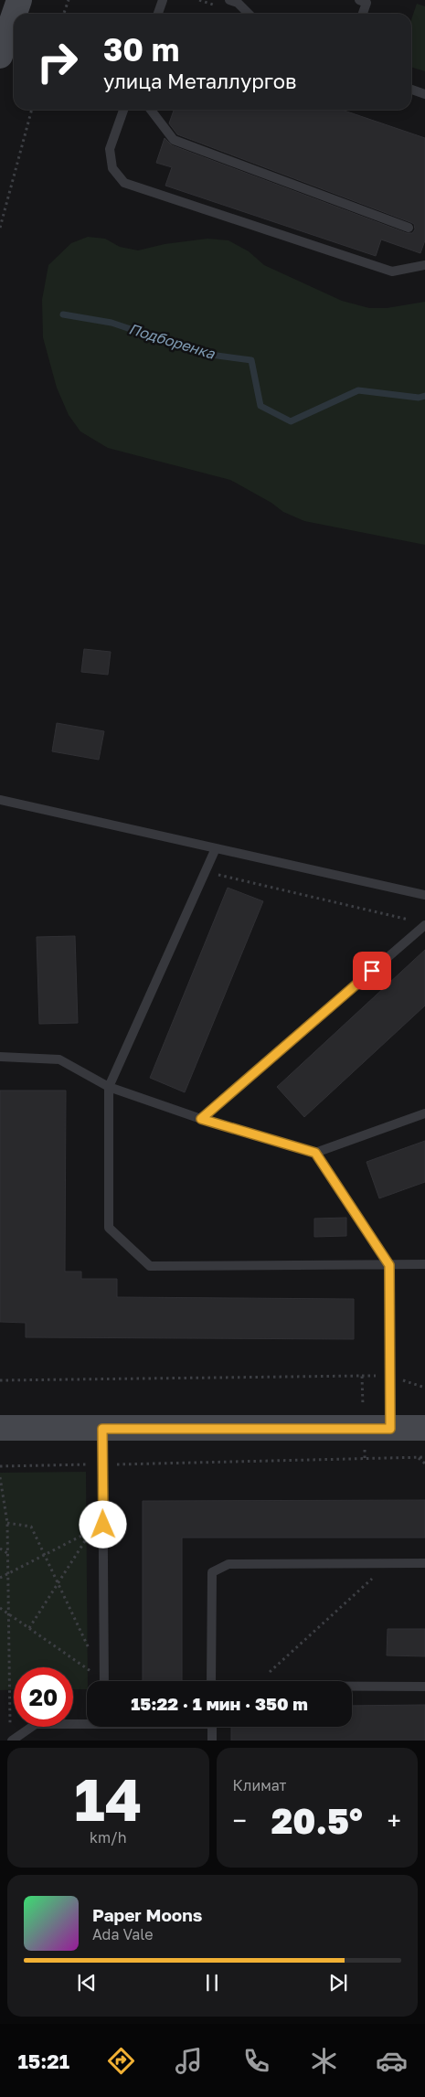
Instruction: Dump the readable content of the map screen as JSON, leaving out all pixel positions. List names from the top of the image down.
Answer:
{
  "water": ["Подборенка"],
  "page": {
    "turn": ["30 m", "улица Металлургов"],
    "limit": "20",
    "trip": "15:22 · 1 мин · 350 m",
    "tile": [
      ["14", "km/h"],
      "Климат"
    ],
    "heat": ["−", "20.5°", "+"],
    "song": ["Paper Moons", "Ada Vale"],
    "tabs": "15:21"
  }
}
